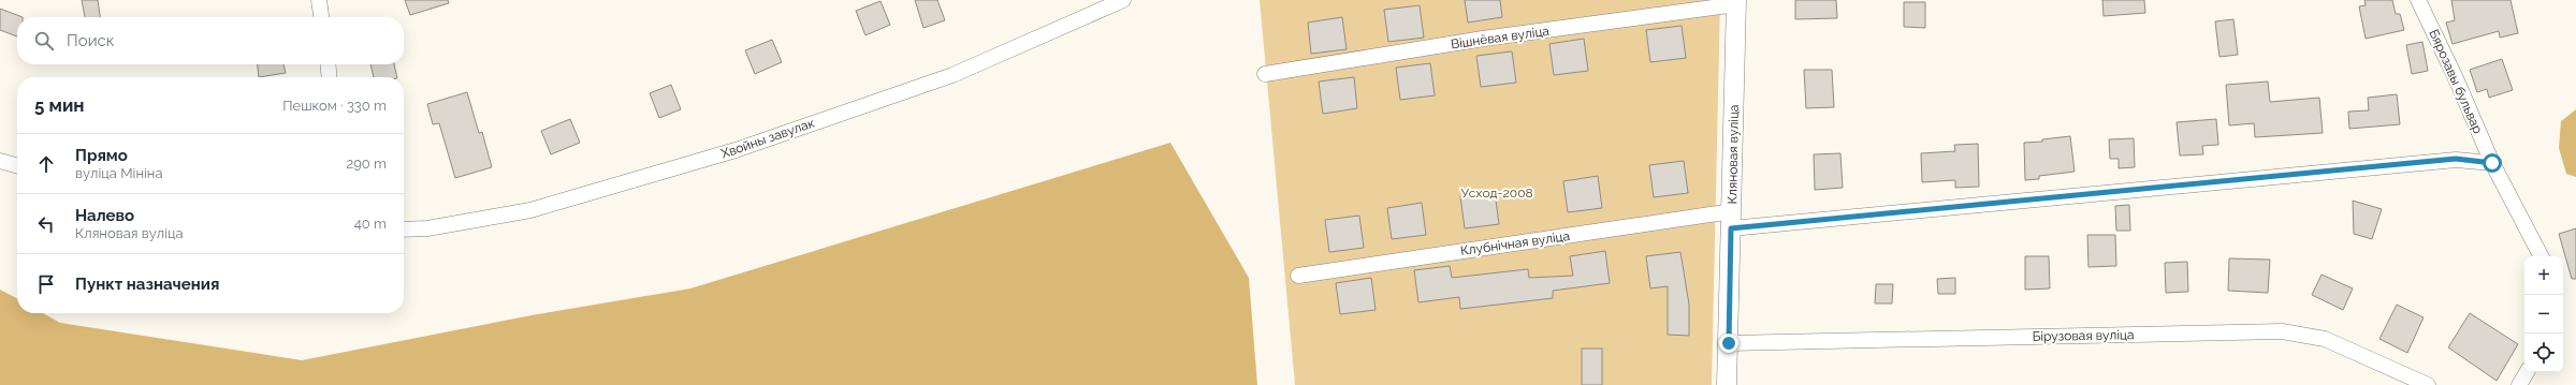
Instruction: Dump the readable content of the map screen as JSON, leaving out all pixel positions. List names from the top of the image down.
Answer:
{
  "streets": {
    "street": [
      "Вішнёвая вуліца",
      "Бярозавы бульвар",
      "Хвойны завулак",
      "Кляновая вуліца",
      "Клубнічная вуліца",
      "Бірузовая вуліца"
    ]
  },
  "crossings": [
    ["Вішнёвая вуліца", "Кляновая вуліца"],
    ["Бярозавы бульвар", "Клубнічная вуліца"],
    ["Кляновая вуліца", "Клубнічная вуліца"],
    ["Кляновая вуліца", "Бірузовая вуліца"]
  ],
  "parks": ["Усход-2008"],
  "page": {
    "search": "Поиск",
    "heading": ["5 мин", "Пешком · 330 m"],
    "list": [
      ["Прямо", "вуліца Мініна", "290 m"],
      ["Налево", "Кляновая вуліца", "40 m"],
      "Пункт назначения"
    ],
    "map_buttons": ["+", "−"]
  }
}
